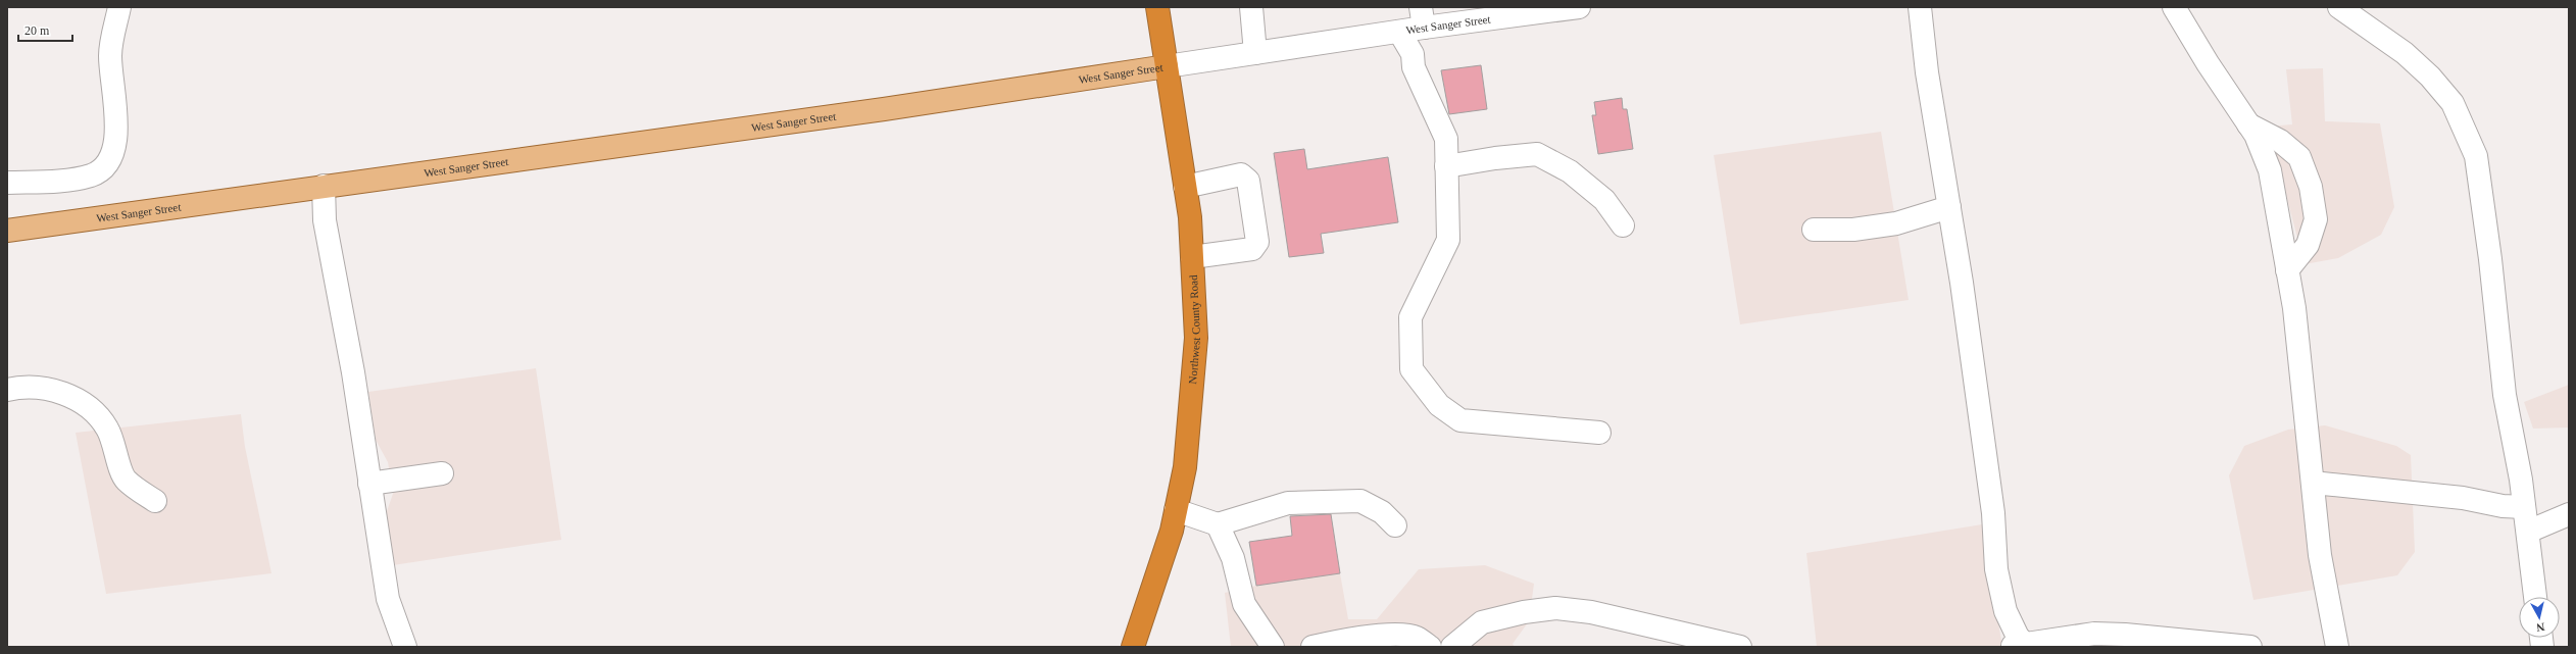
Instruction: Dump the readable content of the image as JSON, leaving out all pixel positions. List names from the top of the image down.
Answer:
{
  "streets": {
    "highway": ["Northwest County Road"],
    "main road": ["West Sanger Street"]
  },
  "crossings": [
    ["West Sanger Street", "Northwest County Road"]
  ],
  "scale_bar": "20 m",
  "north": "bottom"
}
